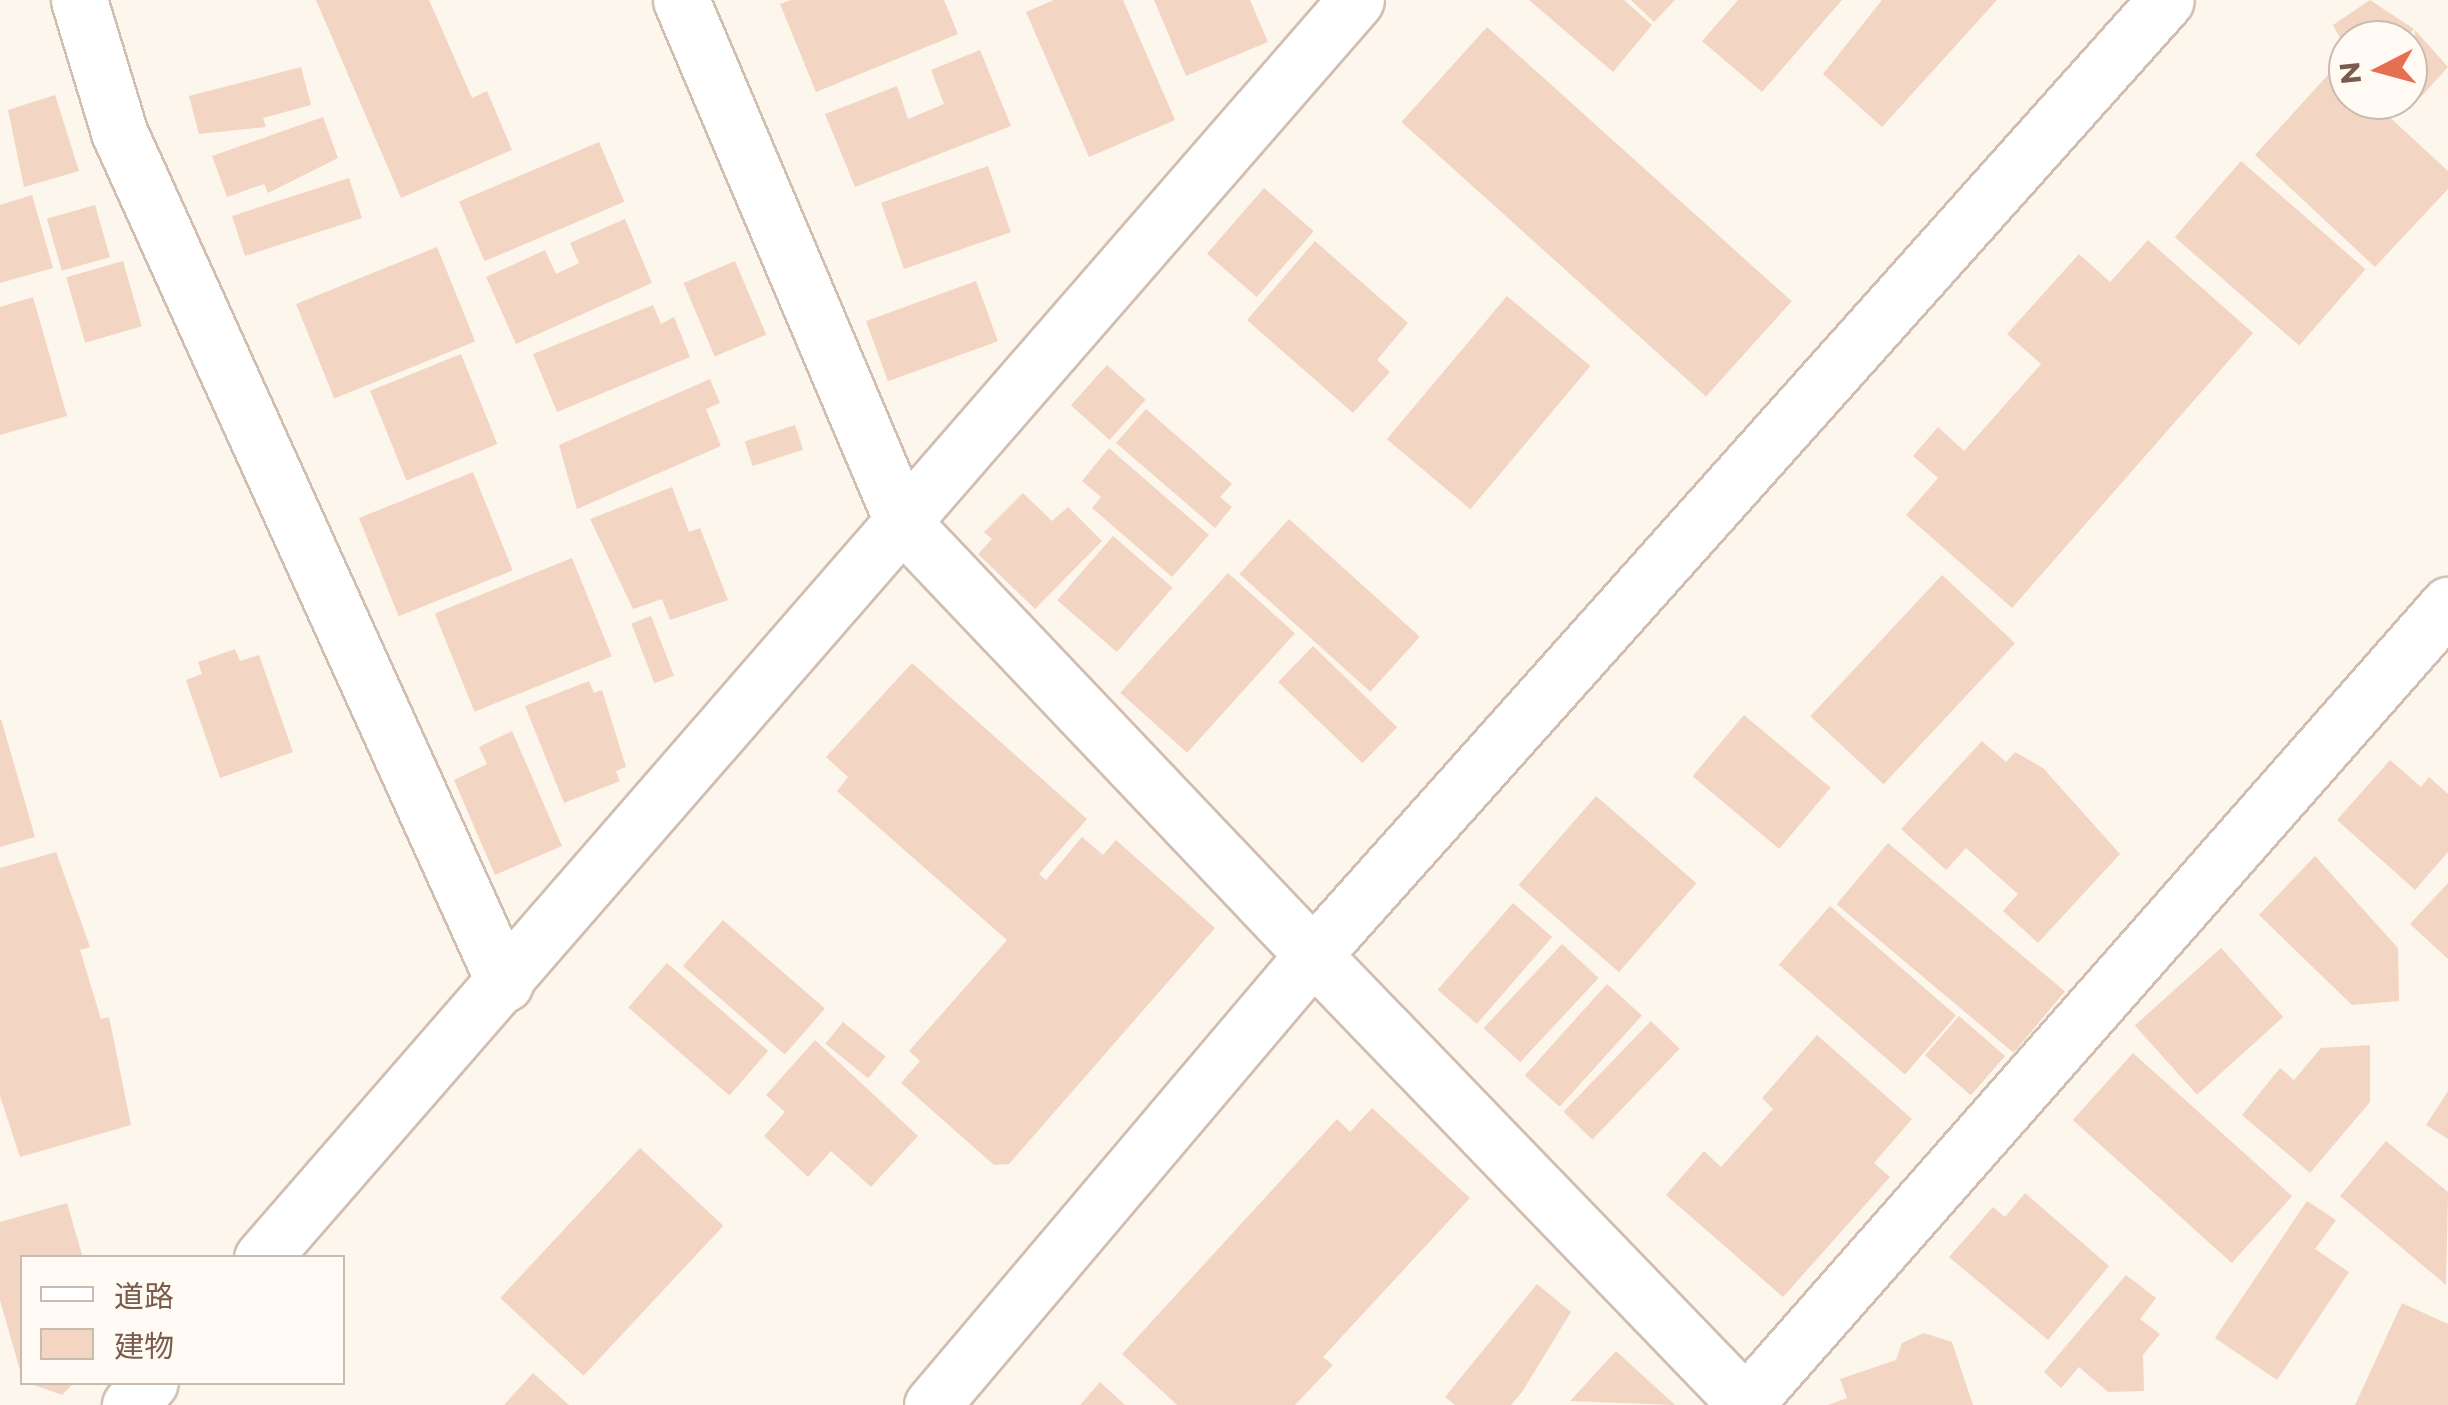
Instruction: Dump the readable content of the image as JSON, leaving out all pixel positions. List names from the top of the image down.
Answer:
{
  "legend": ["道路", "建物"],
  "north": "left"
}
